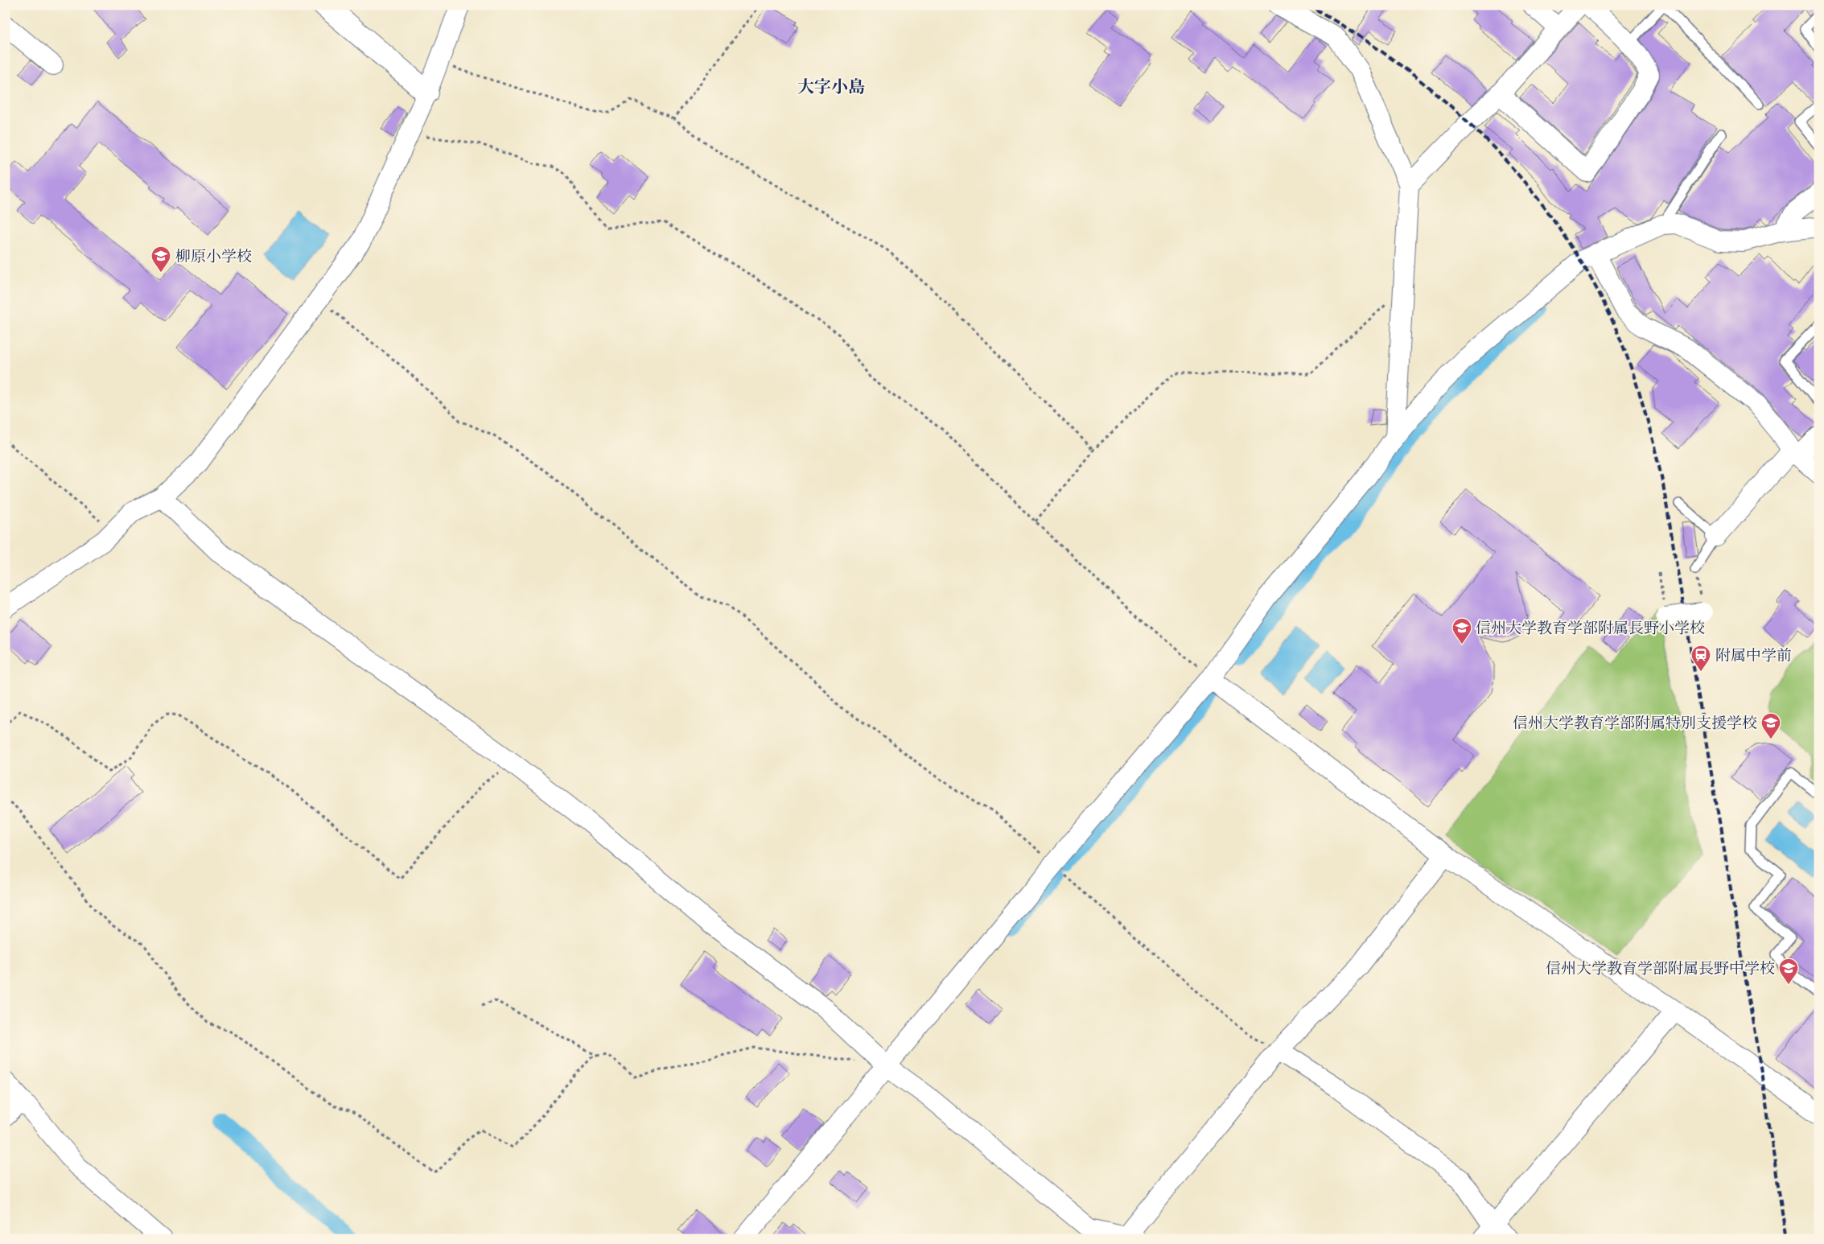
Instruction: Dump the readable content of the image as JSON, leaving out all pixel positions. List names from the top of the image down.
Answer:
{
  "districts": ["大字小島"],
  "places": {
    "school or university": [
      "柳原小学校",
      "信州大学教育学部附属長野小学校",
      "信州大学教育学部附属特別支援学校",
      "信州大学教育学部附属長野中学校"
    ],
    "station": ["附属中学前"]
  }
}
